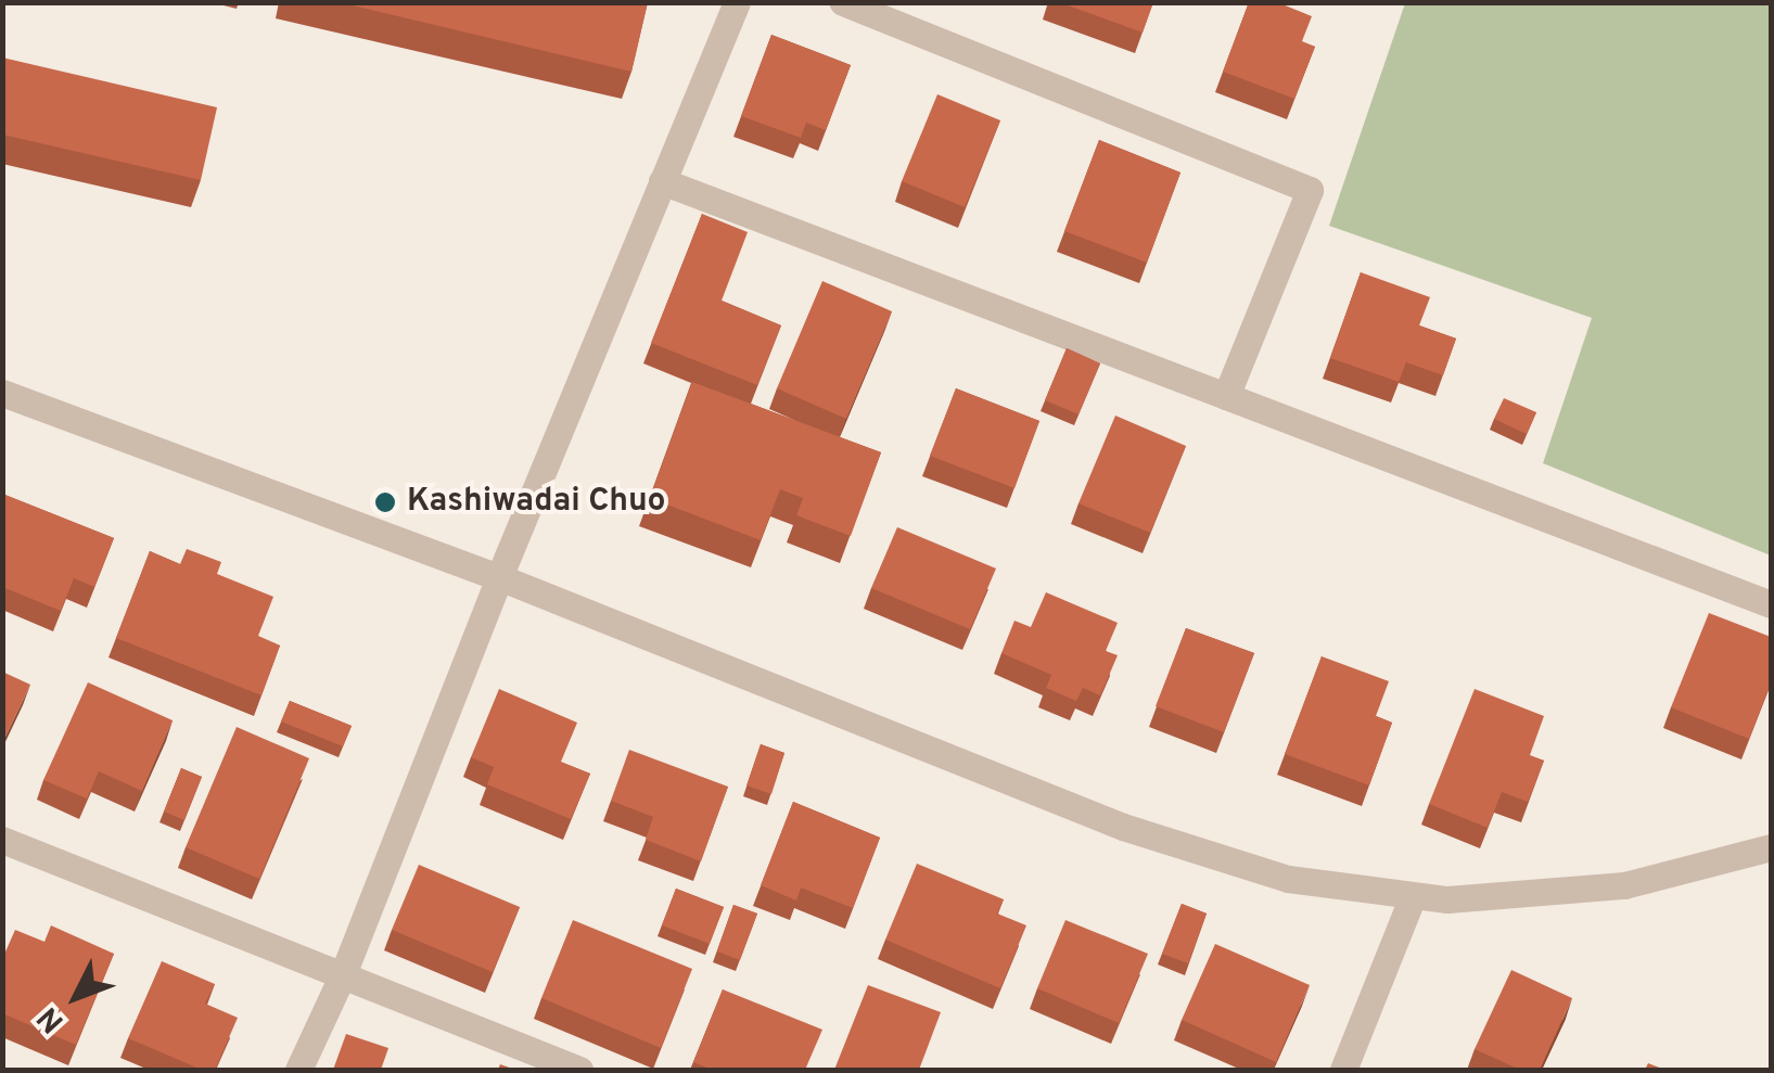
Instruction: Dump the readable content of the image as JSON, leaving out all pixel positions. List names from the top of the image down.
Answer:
{
  "places": ["Kashiwadai Chuo"],
  "north": "bottom left"
}
